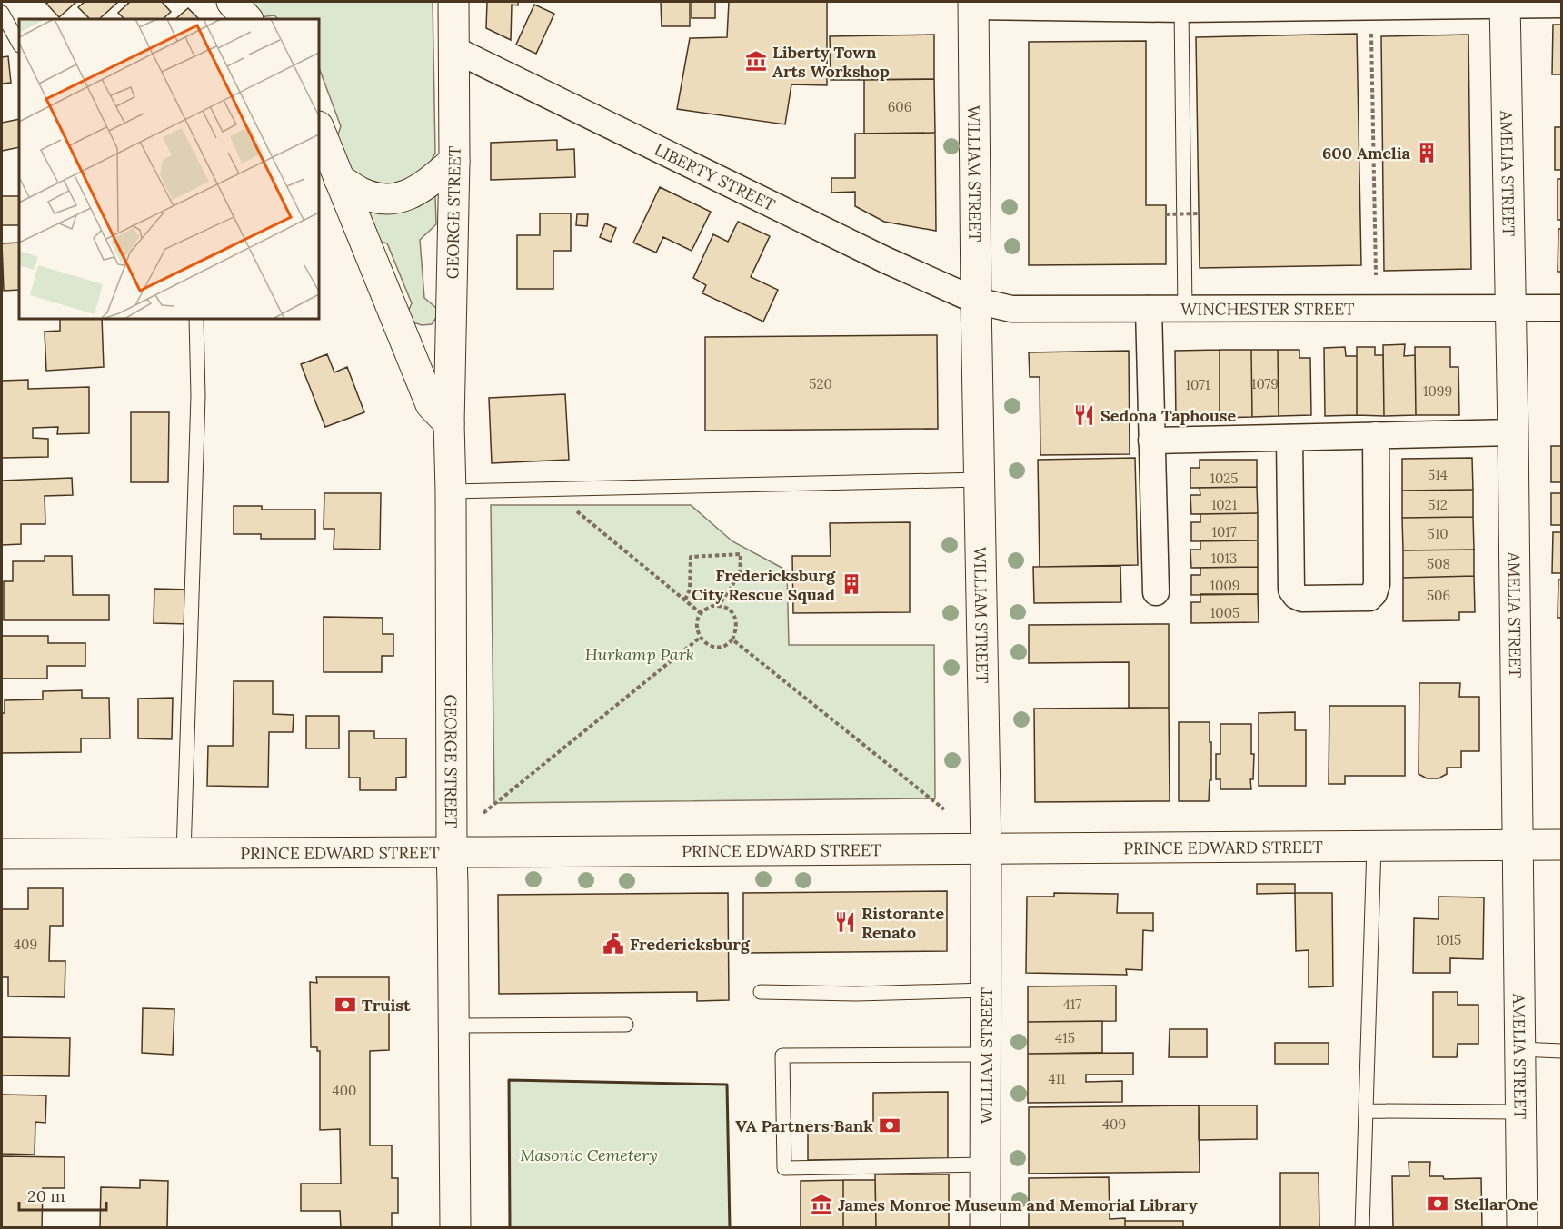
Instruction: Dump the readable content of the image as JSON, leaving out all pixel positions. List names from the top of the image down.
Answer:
{
  "streets": {
    "street": [
      "WILLIAM STREET",
      "AMELIA STREET",
      "LIBERTY STREET",
      "GEORGE STREET",
      "WINCHESTER STREET",
      "PRINCE EDWARD STREET"
    ]
  },
  "crossings": [
    ["WILLIAM STREET", "LIBERTY STREET"],
    ["WILLIAM STREET", "WINCHESTER STREET"],
    ["WILLIAM STREET", "PRINCE EDWARD STREET"],
    ["AMELIA STREET", "WINCHESTER STREET"],
    ["AMELIA STREET", "PRINCE EDWARD STREET"],
    ["LIBERTY STREET", "GEORGE STREET"],
    ["LIBERTY STREET", "WINCHESTER STREET"],
    ["GEORGE STREET", "PRINCE EDWARD STREET"]
  ],
  "parks": ["Hurkamp Park", "Masonic Cemetery"],
  "places": {
    "museum": ["Liberty Town Arts Workshop", "James Monroe Museum and Memorial Library"],
    "building": ["600 Amelia", "Fredericksburg City Rescue Squad"],
    "restaurant": ["Sedona Taphouse", "Ristorante Renato"],
    "public building": ["Fredericksburg"],
    "bank": ["Truist", "VA Partners Bank", "StellarOne"]
  },
  "house_numbers": [
    "606",
    "520",
    "1079",
    "1071",
    "1099",
    "514",
    "1025",
    "1021",
    "512",
    "1017",
    "510",
    "1013",
    "508",
    "1009",
    "506",
    "1005",
    "1015",
    "409",
    "417",
    "415",
    "411",
    "400",
    "409"
  ],
  "scale_bar": "20 m"
}
